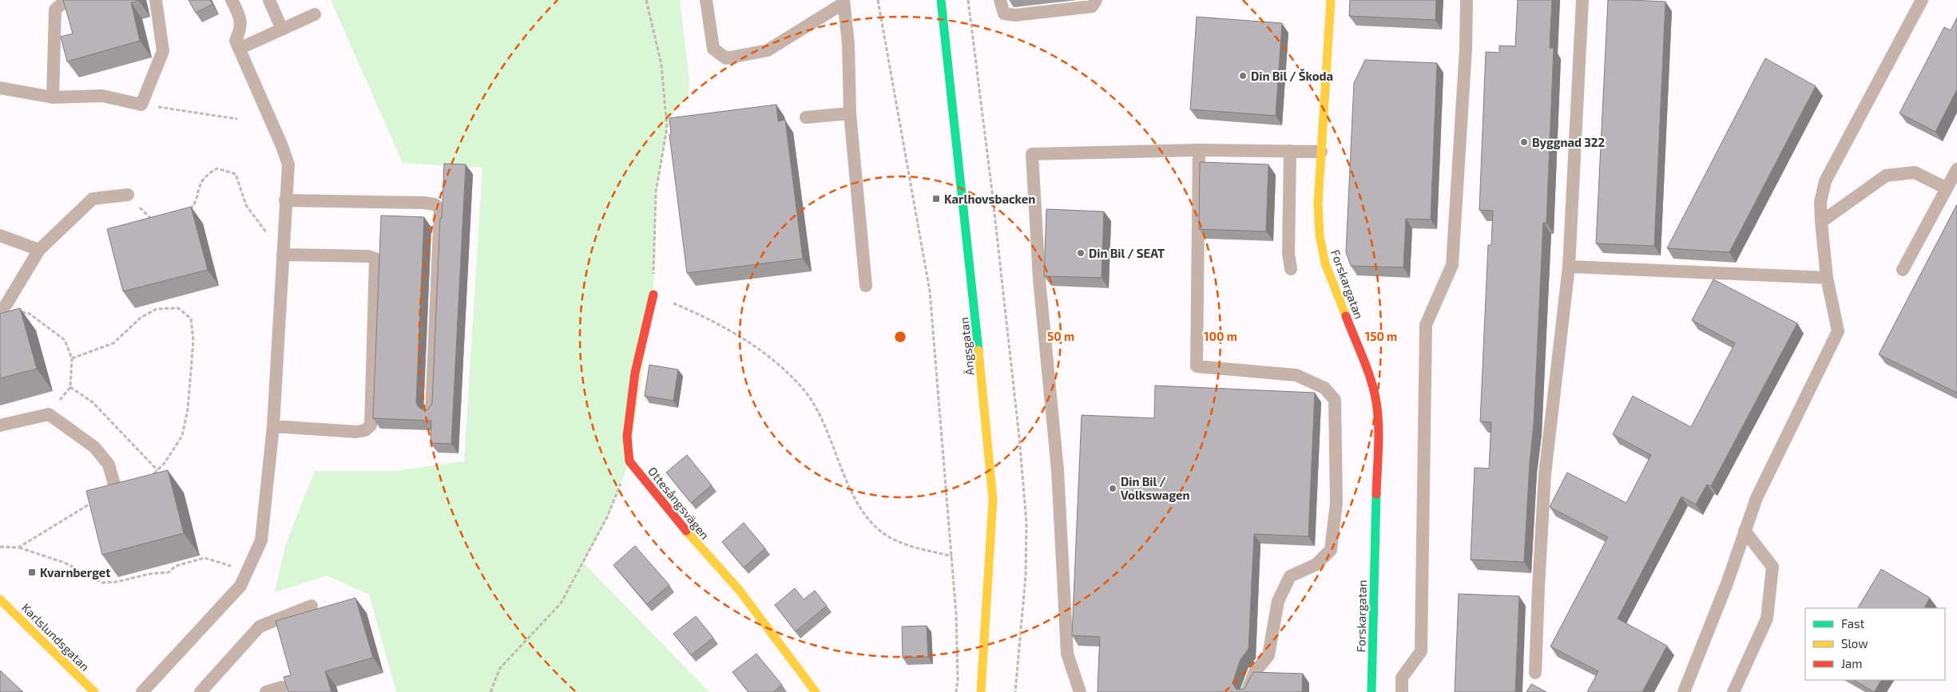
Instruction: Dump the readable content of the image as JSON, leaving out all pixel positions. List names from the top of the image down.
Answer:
{
  "streets": {
    "street": [
      "Forskargatan",
      "Ängsgatan",
      "Ottesångsvägen",
      "Karlslundsgatan"
    ]
  },
  "places": {
    "other": [
      "Din Bil / Škoda",
      "Byggnad 322",
      "Din Bil / SEAT",
      "Din Bil / Volkswagen"
    ],
    "transit": ["Karlhovsbacken", "Kvarnberget"]
  },
  "legend": ["Fast", "Slow", "Jam"],
  "rings": ["50 m", "100 m", "150 m"]
}
